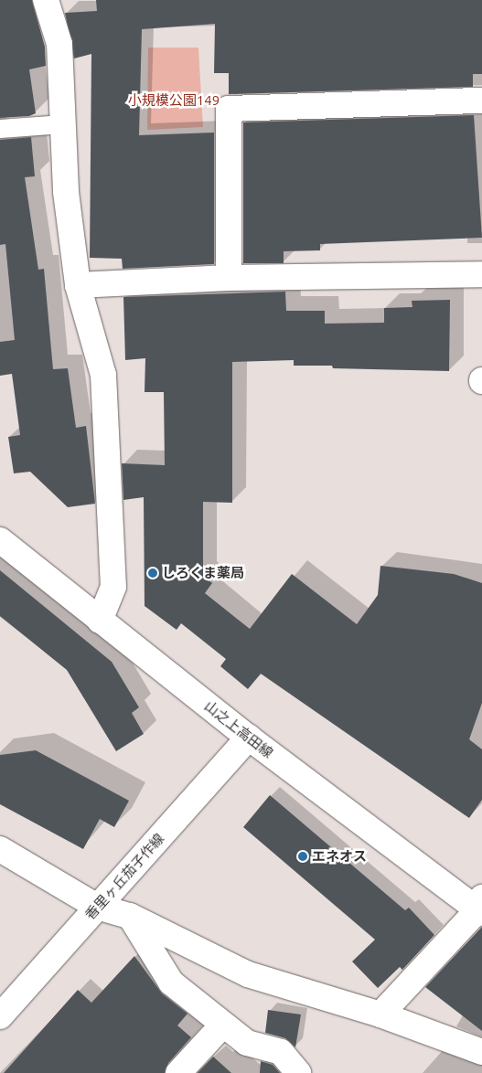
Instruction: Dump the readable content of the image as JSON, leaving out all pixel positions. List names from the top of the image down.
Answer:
{
  "streets": {
    "street": ["山之上高田線", "香里ヶ丘茄子作線"]
  },
  "crossings": [
    ["山之上高田線", "香里ヶ丘茄子作線"]
  ],
  "parks": ["小規模公園149"],
  "places": ["しろくま薬局", "エネオス"]
}
